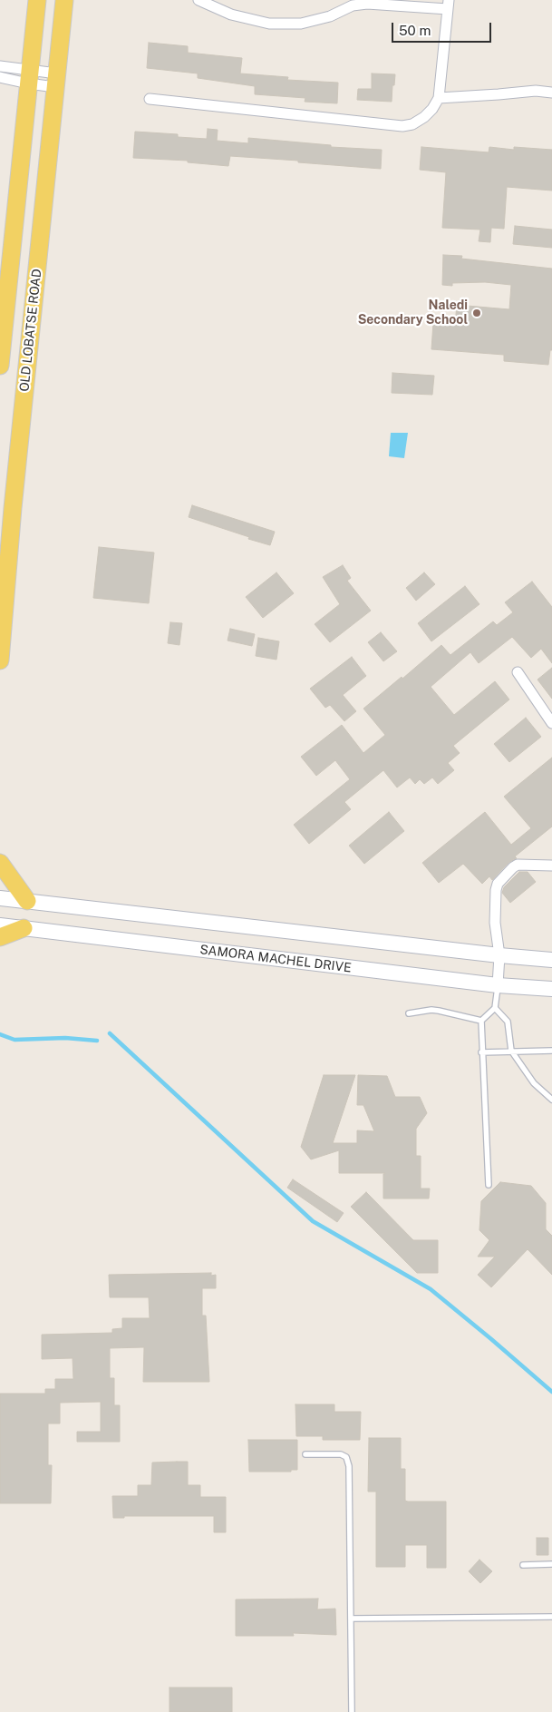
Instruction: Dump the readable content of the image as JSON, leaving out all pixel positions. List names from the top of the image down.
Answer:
{
  "streets": {
    "main road": ["OLD LOBATSE ROAD", "SAMORA MACHEL DRIVE"]
  },
  "places": ["Naledi Secondary School"],
  "scale_bar": "50 m"
}
